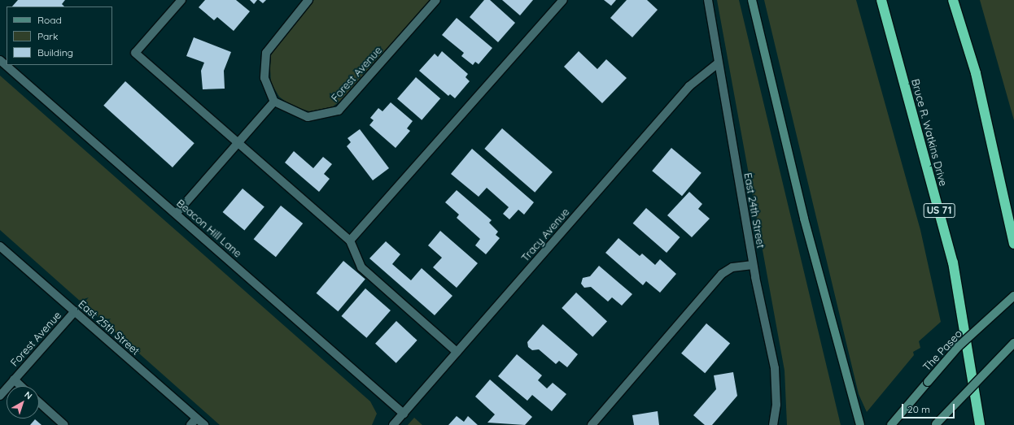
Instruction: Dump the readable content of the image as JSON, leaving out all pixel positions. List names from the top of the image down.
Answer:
{
  "streets": {
    "highway": ["Bruce R. Watkins Drive", "US 71"],
    "main road": ["The Paseo"],
    "street": [
      "Forest Avenue",
      "East 24th Street",
      "Beacon Hill Lane",
      "Tracy Avenue",
      "East 25th Street"
    ]
  },
  "crossings": [
    ["Forest Avenue", "East 25th Street"],
    ["East 24th Street", "Tracy Avenue"],
    ["Beacon Hill Lane", "Tracy Avenue"]
  ],
  "legend": ["Road", "Park", "Building"],
  "scale_bar": "20 m",
  "north": "top right"
}
